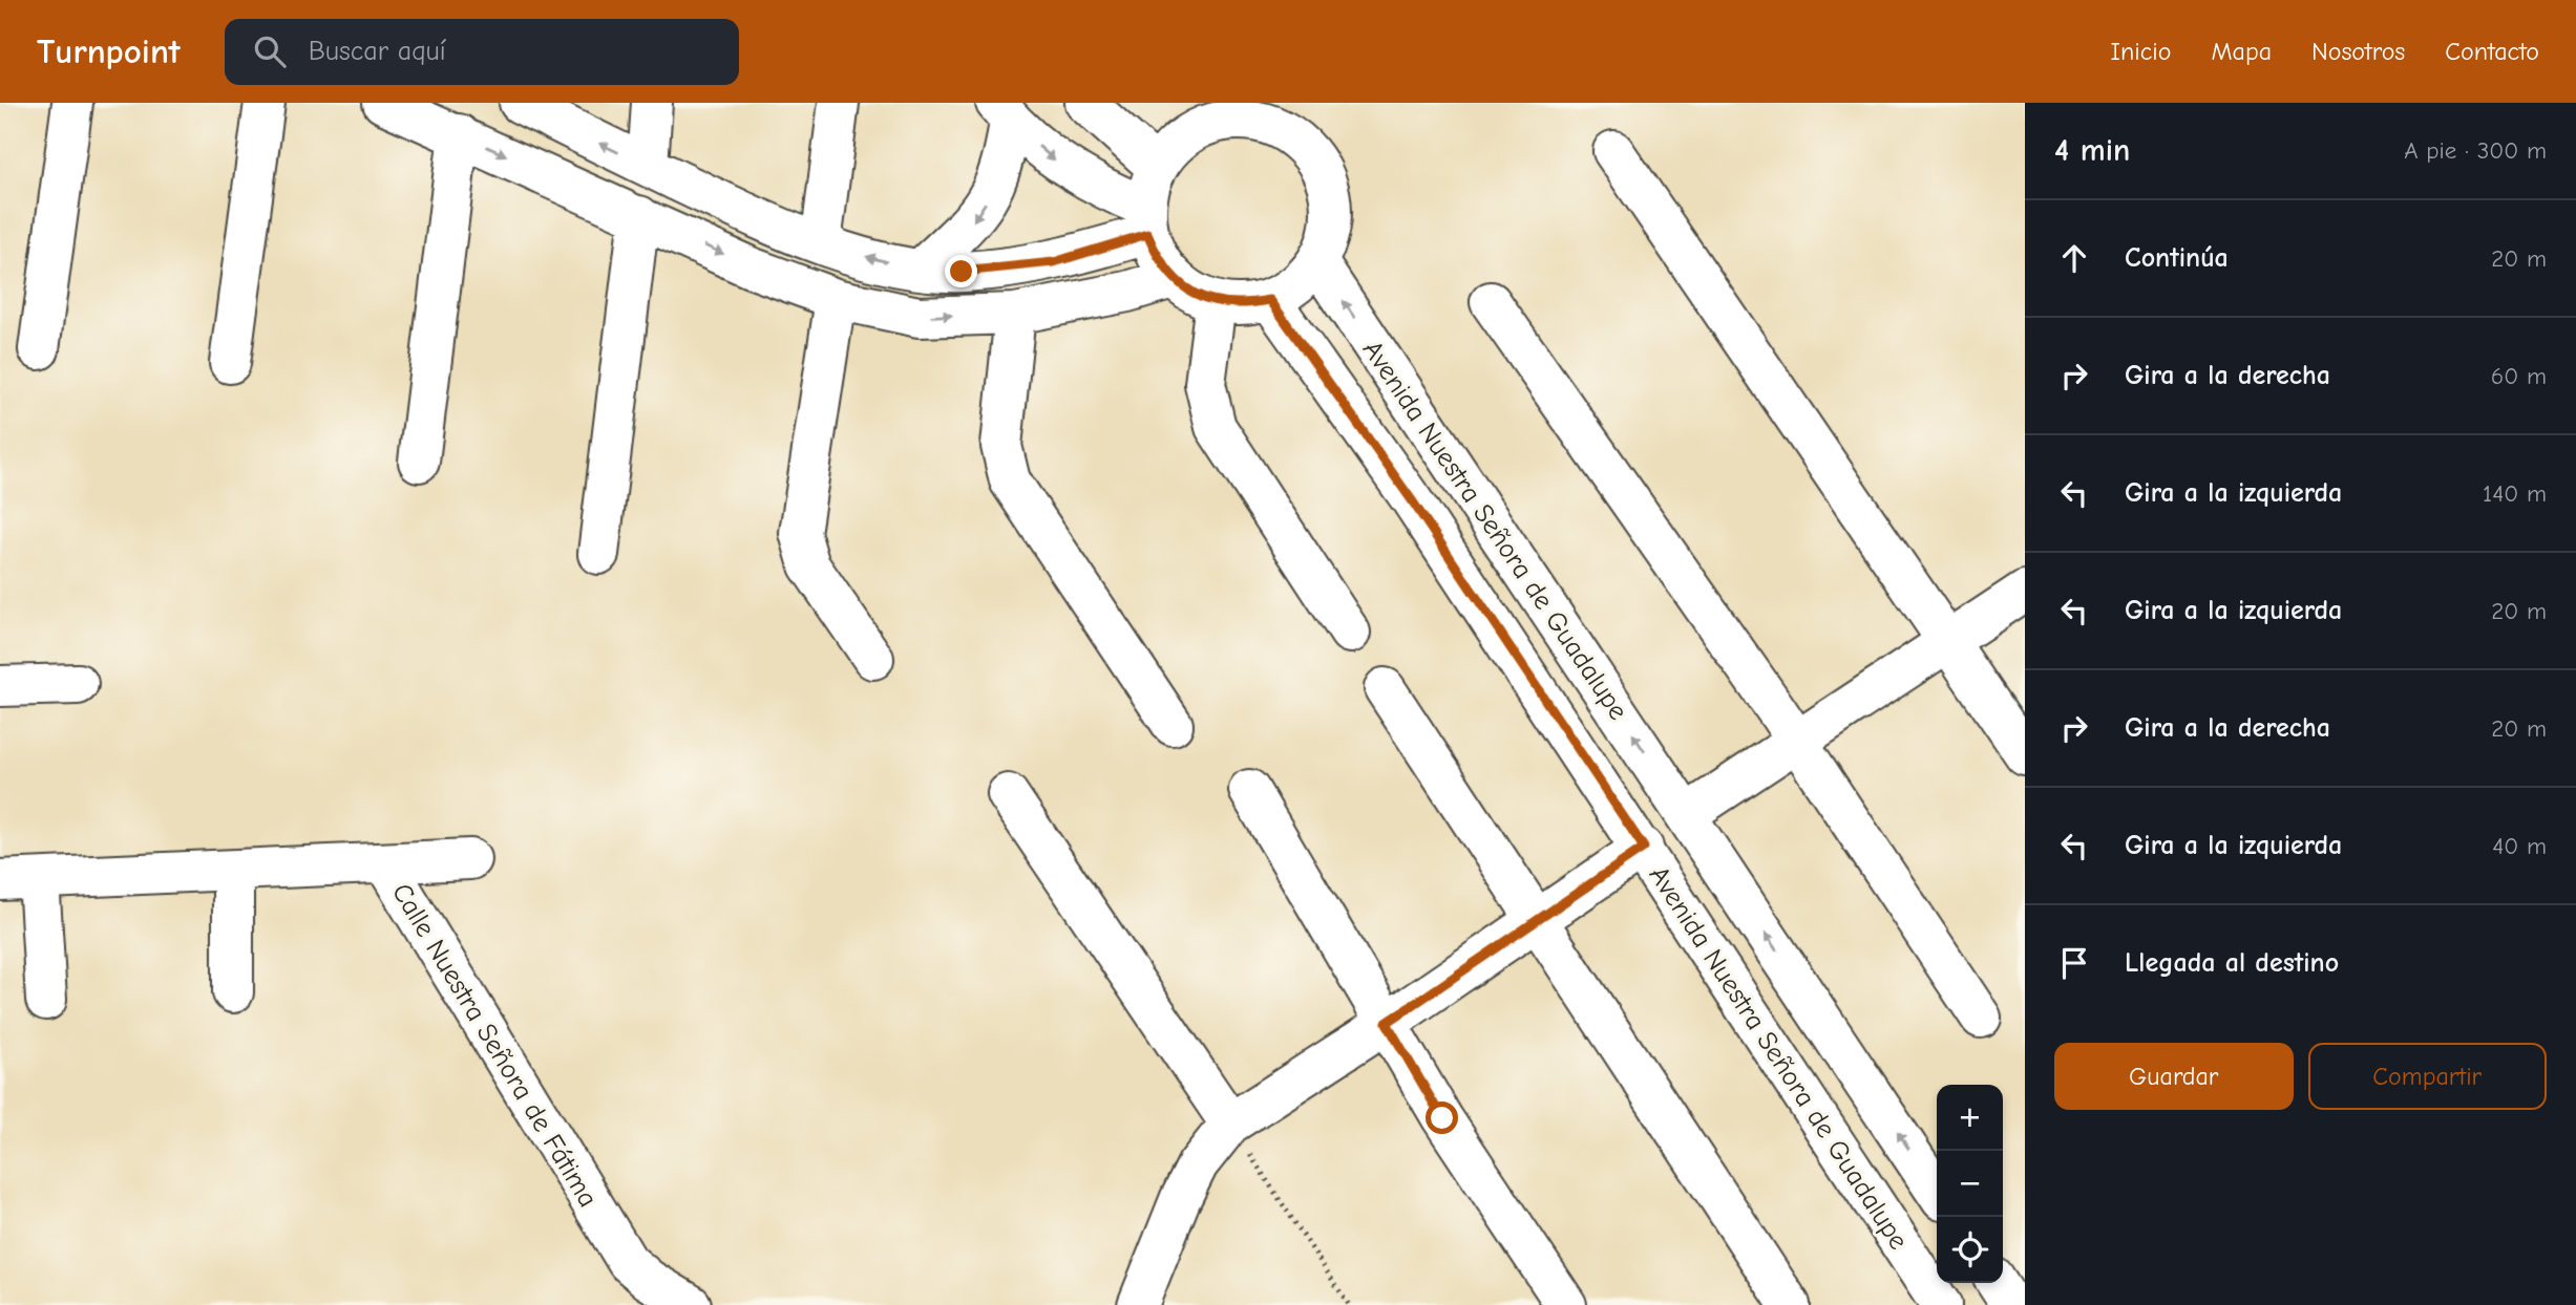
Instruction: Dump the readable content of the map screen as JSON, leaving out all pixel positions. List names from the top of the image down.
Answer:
{
  "streets": {
    "street": ["Avenida Nuestra Señora de Guadalupe", "Calle Nuestra Señora de Fátima"]
  },
  "page": {
    "header": "Turnpoint",
    "search": "Buscar aquí",
    "nav": [
      "Inicio",
      "Mapa",
      "Nosotros",
      "Contacto"
    ],
    "heading": ["4 min", "A pie · 300 m"],
    "list": [
      ["Continúa", "20 m"],
      ["Gira a la derecha", "60 m"],
      ["Gira a la izquierda", "140 m"],
      ["Gira a la izquierda", "20 m"],
      ["Gira a la derecha", "20 m"],
      ["Gira a la izquierda", "40 m"],
      "Llegada al destino"
    ],
    "buttons": ["Guardar", "Compartir"],
    "map_buttons": ["+", "−"]
  }
}
